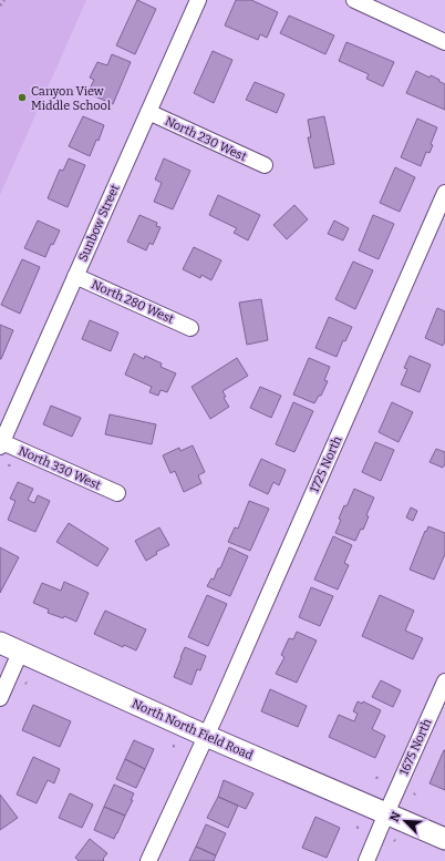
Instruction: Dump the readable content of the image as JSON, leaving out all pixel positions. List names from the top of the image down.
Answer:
{
  "streets": {
    "street": [
      "North 230 West",
      "Sunbow Street",
      "North 280 West",
      "1725 North",
      "North 330 West",
      "North North Field Road",
      "1675 North"
    ]
  },
  "crossings": [
    ["North 230 West", "Sunbow Street"],
    ["Sunbow Street", "North 280 West"],
    ["Sunbow Street", "North 330 West"],
    ["1725 North", "North North Field Road"],
    ["North North Field Road", "1675 North"]
  ],
  "places": ["Canyon View Middle School"],
  "north": "top left"
}
